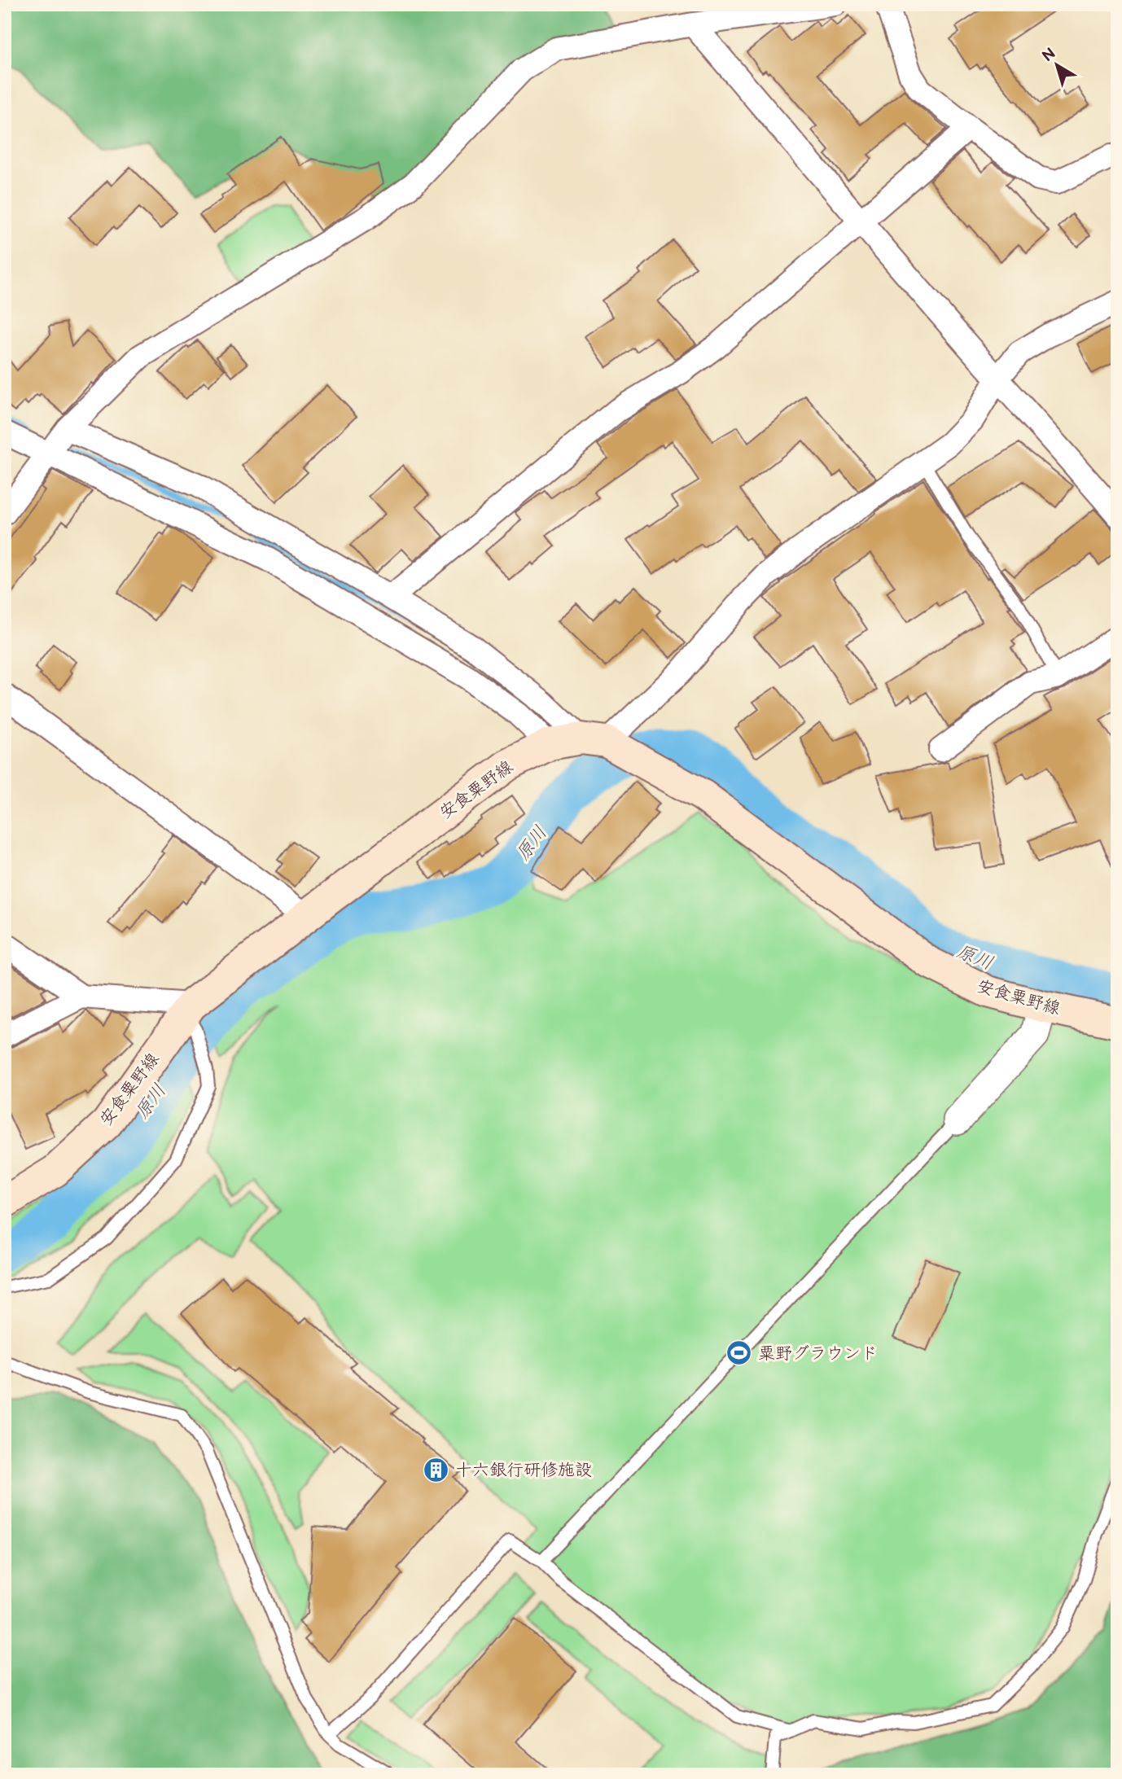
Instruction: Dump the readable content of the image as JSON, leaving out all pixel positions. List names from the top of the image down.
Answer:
{
  "streets": {
    "main road": ["安食粟野線"]
  },
  "water": ["原川"],
  "places": {
    "sports": ["粟野グラウンド"],
    "building": ["十六銀行研修施設"]
  },
  "north": "top left"
}
